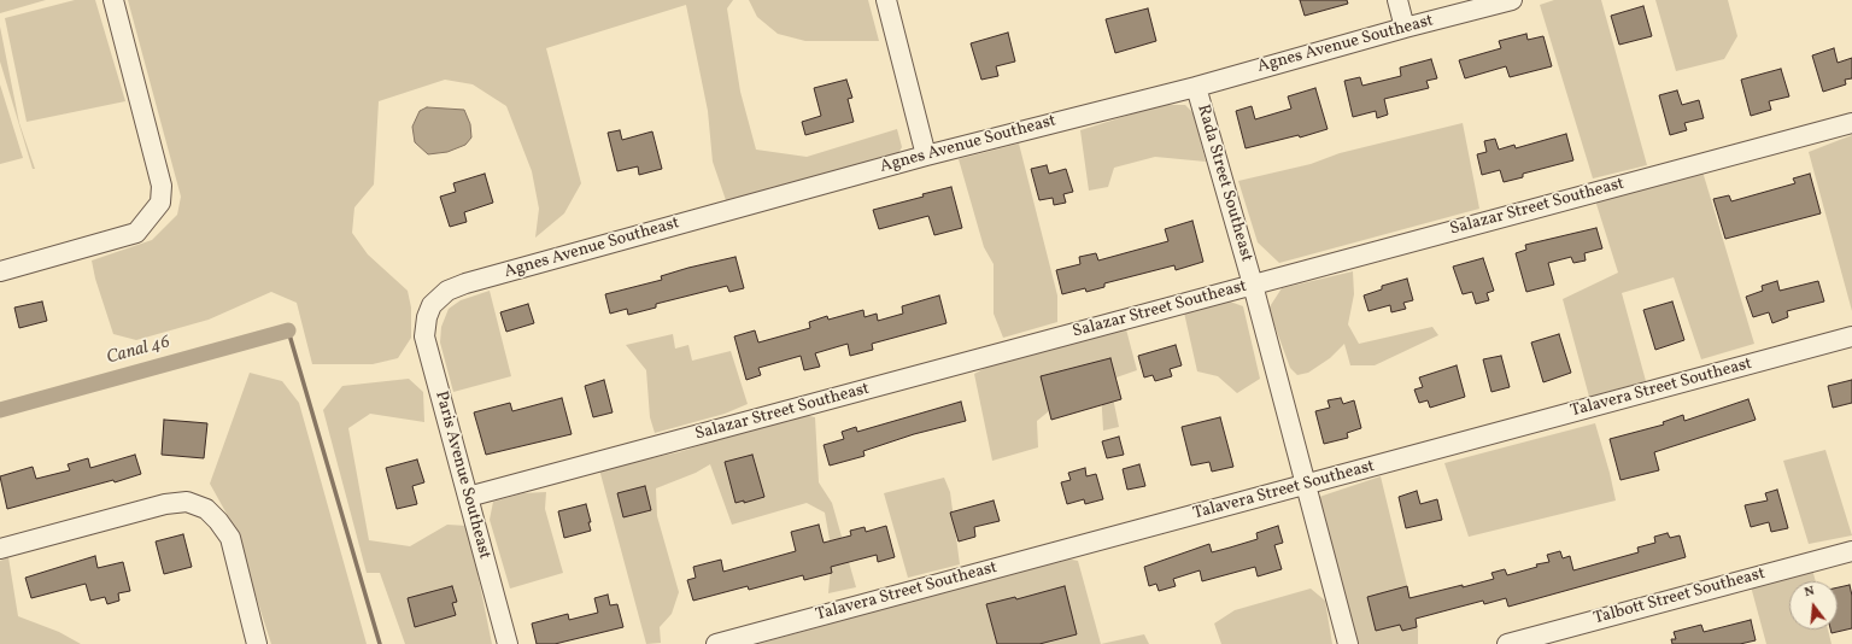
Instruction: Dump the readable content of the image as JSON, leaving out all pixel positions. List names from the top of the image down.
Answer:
{
  "streets": {
    "street": [
      "Agnes Avenue Southeast",
      "Rada Street Southeast",
      "Salazar Street Southeast",
      "Talavera Street Southeast",
      "Paris Avenue Southeast",
      "Talbott Street Southeast"
    ]
  },
  "crossings": [
    ["Agnes Avenue Southeast", "Rada Street Southeast"],
    ["Agnes Avenue Southeast", "Paris Avenue Southeast"],
    ["Rada Street Southeast", "Salazar Street Southeast"],
    ["Rada Street Southeast", "Talavera Street Southeast"],
    ["Salazar Street Southeast", "Paris Avenue Southeast"]
  ],
  "water": ["Canal 46"],
  "north": "top"
}
